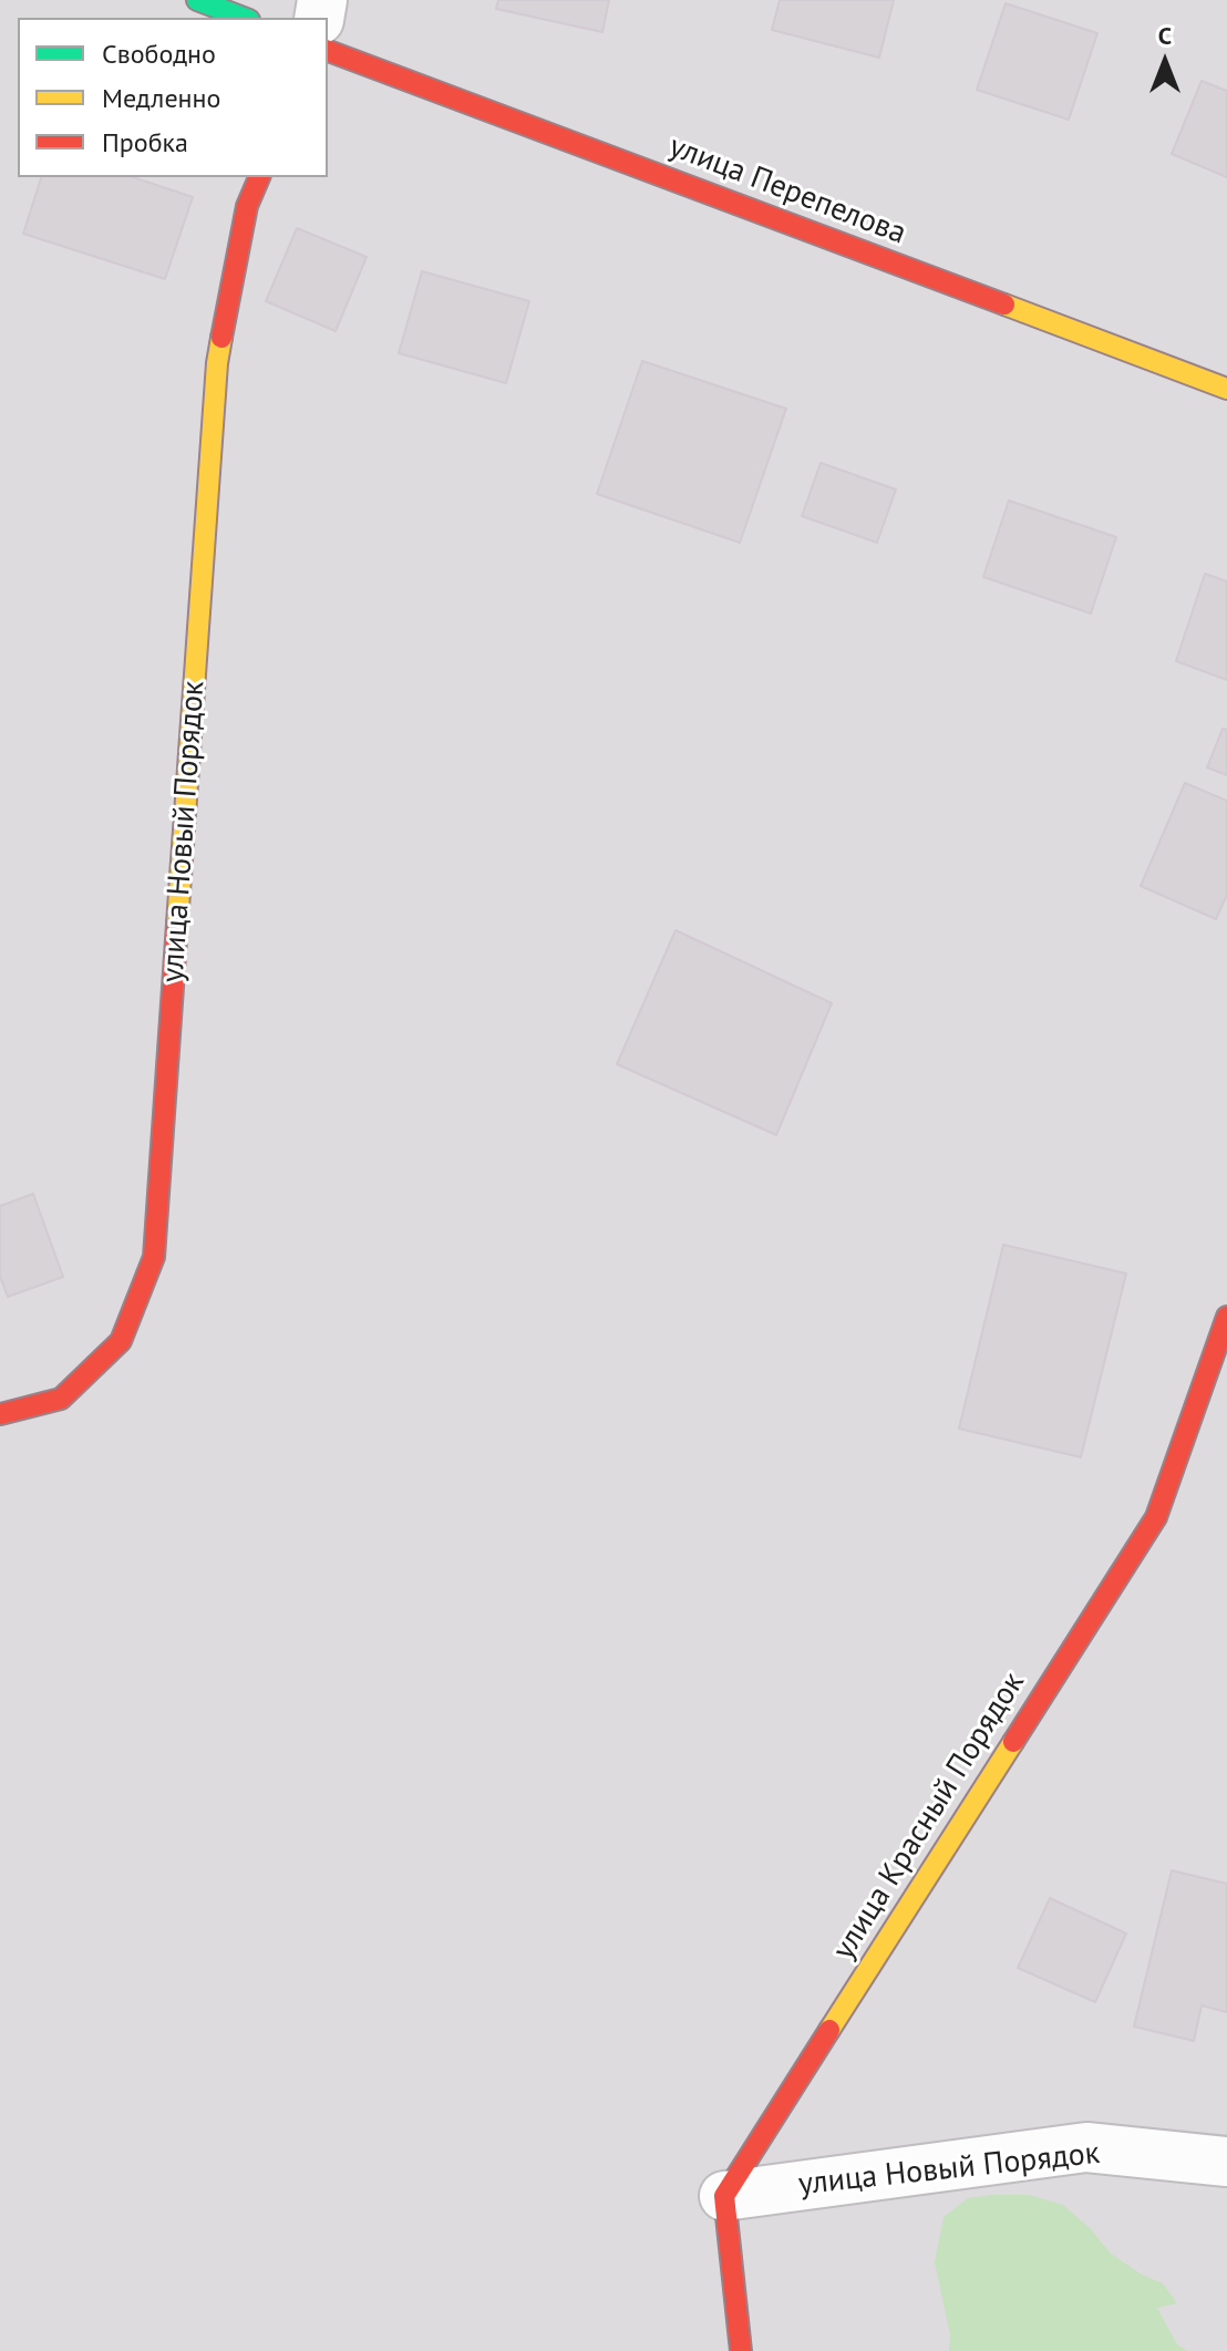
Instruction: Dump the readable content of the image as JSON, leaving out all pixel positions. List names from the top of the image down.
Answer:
{
  "streets": {
    "street": ["улица Перепелова", "улица Новый Порядок", "улица Красный Порядок"]
  },
  "crossings": [
    ["улица Новый Порядок", "улица Красный Порядок"]
  ],
  "legend": ["Свободно", "Медленно", "Пробка"],
  "north": "top"
}
